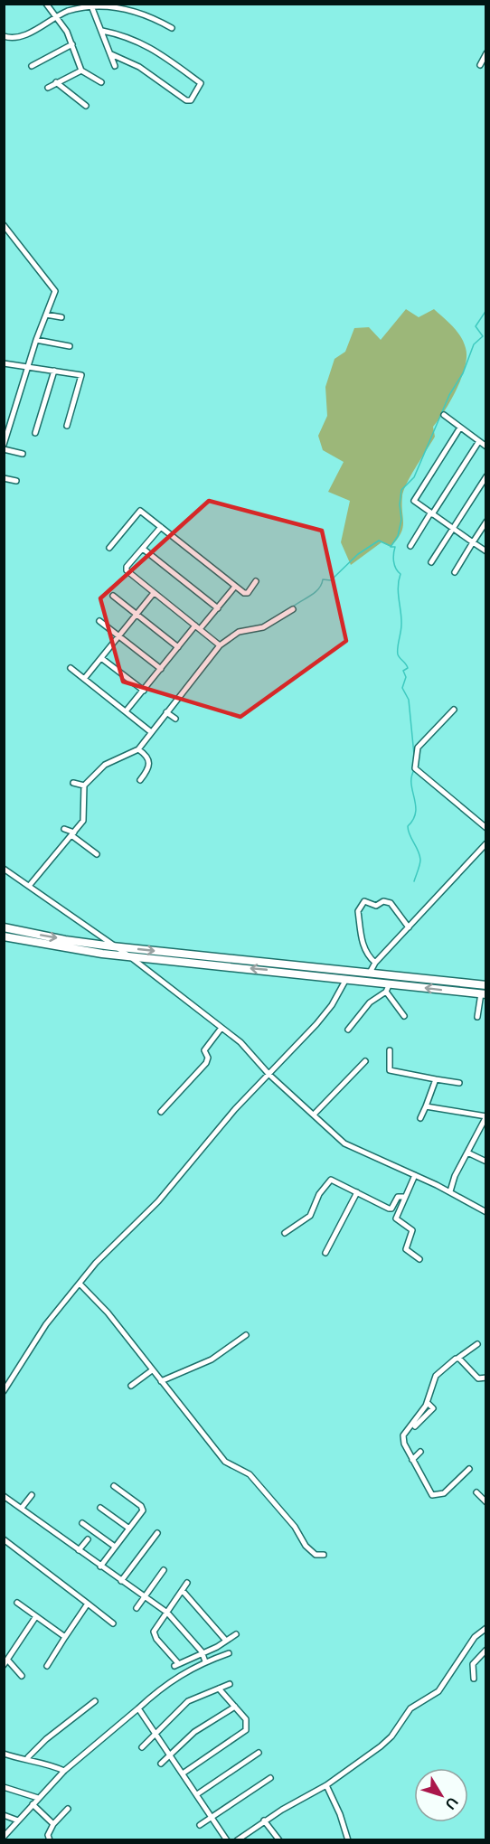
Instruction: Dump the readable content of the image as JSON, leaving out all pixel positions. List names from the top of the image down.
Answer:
{
  "north": "bottom right"
}
